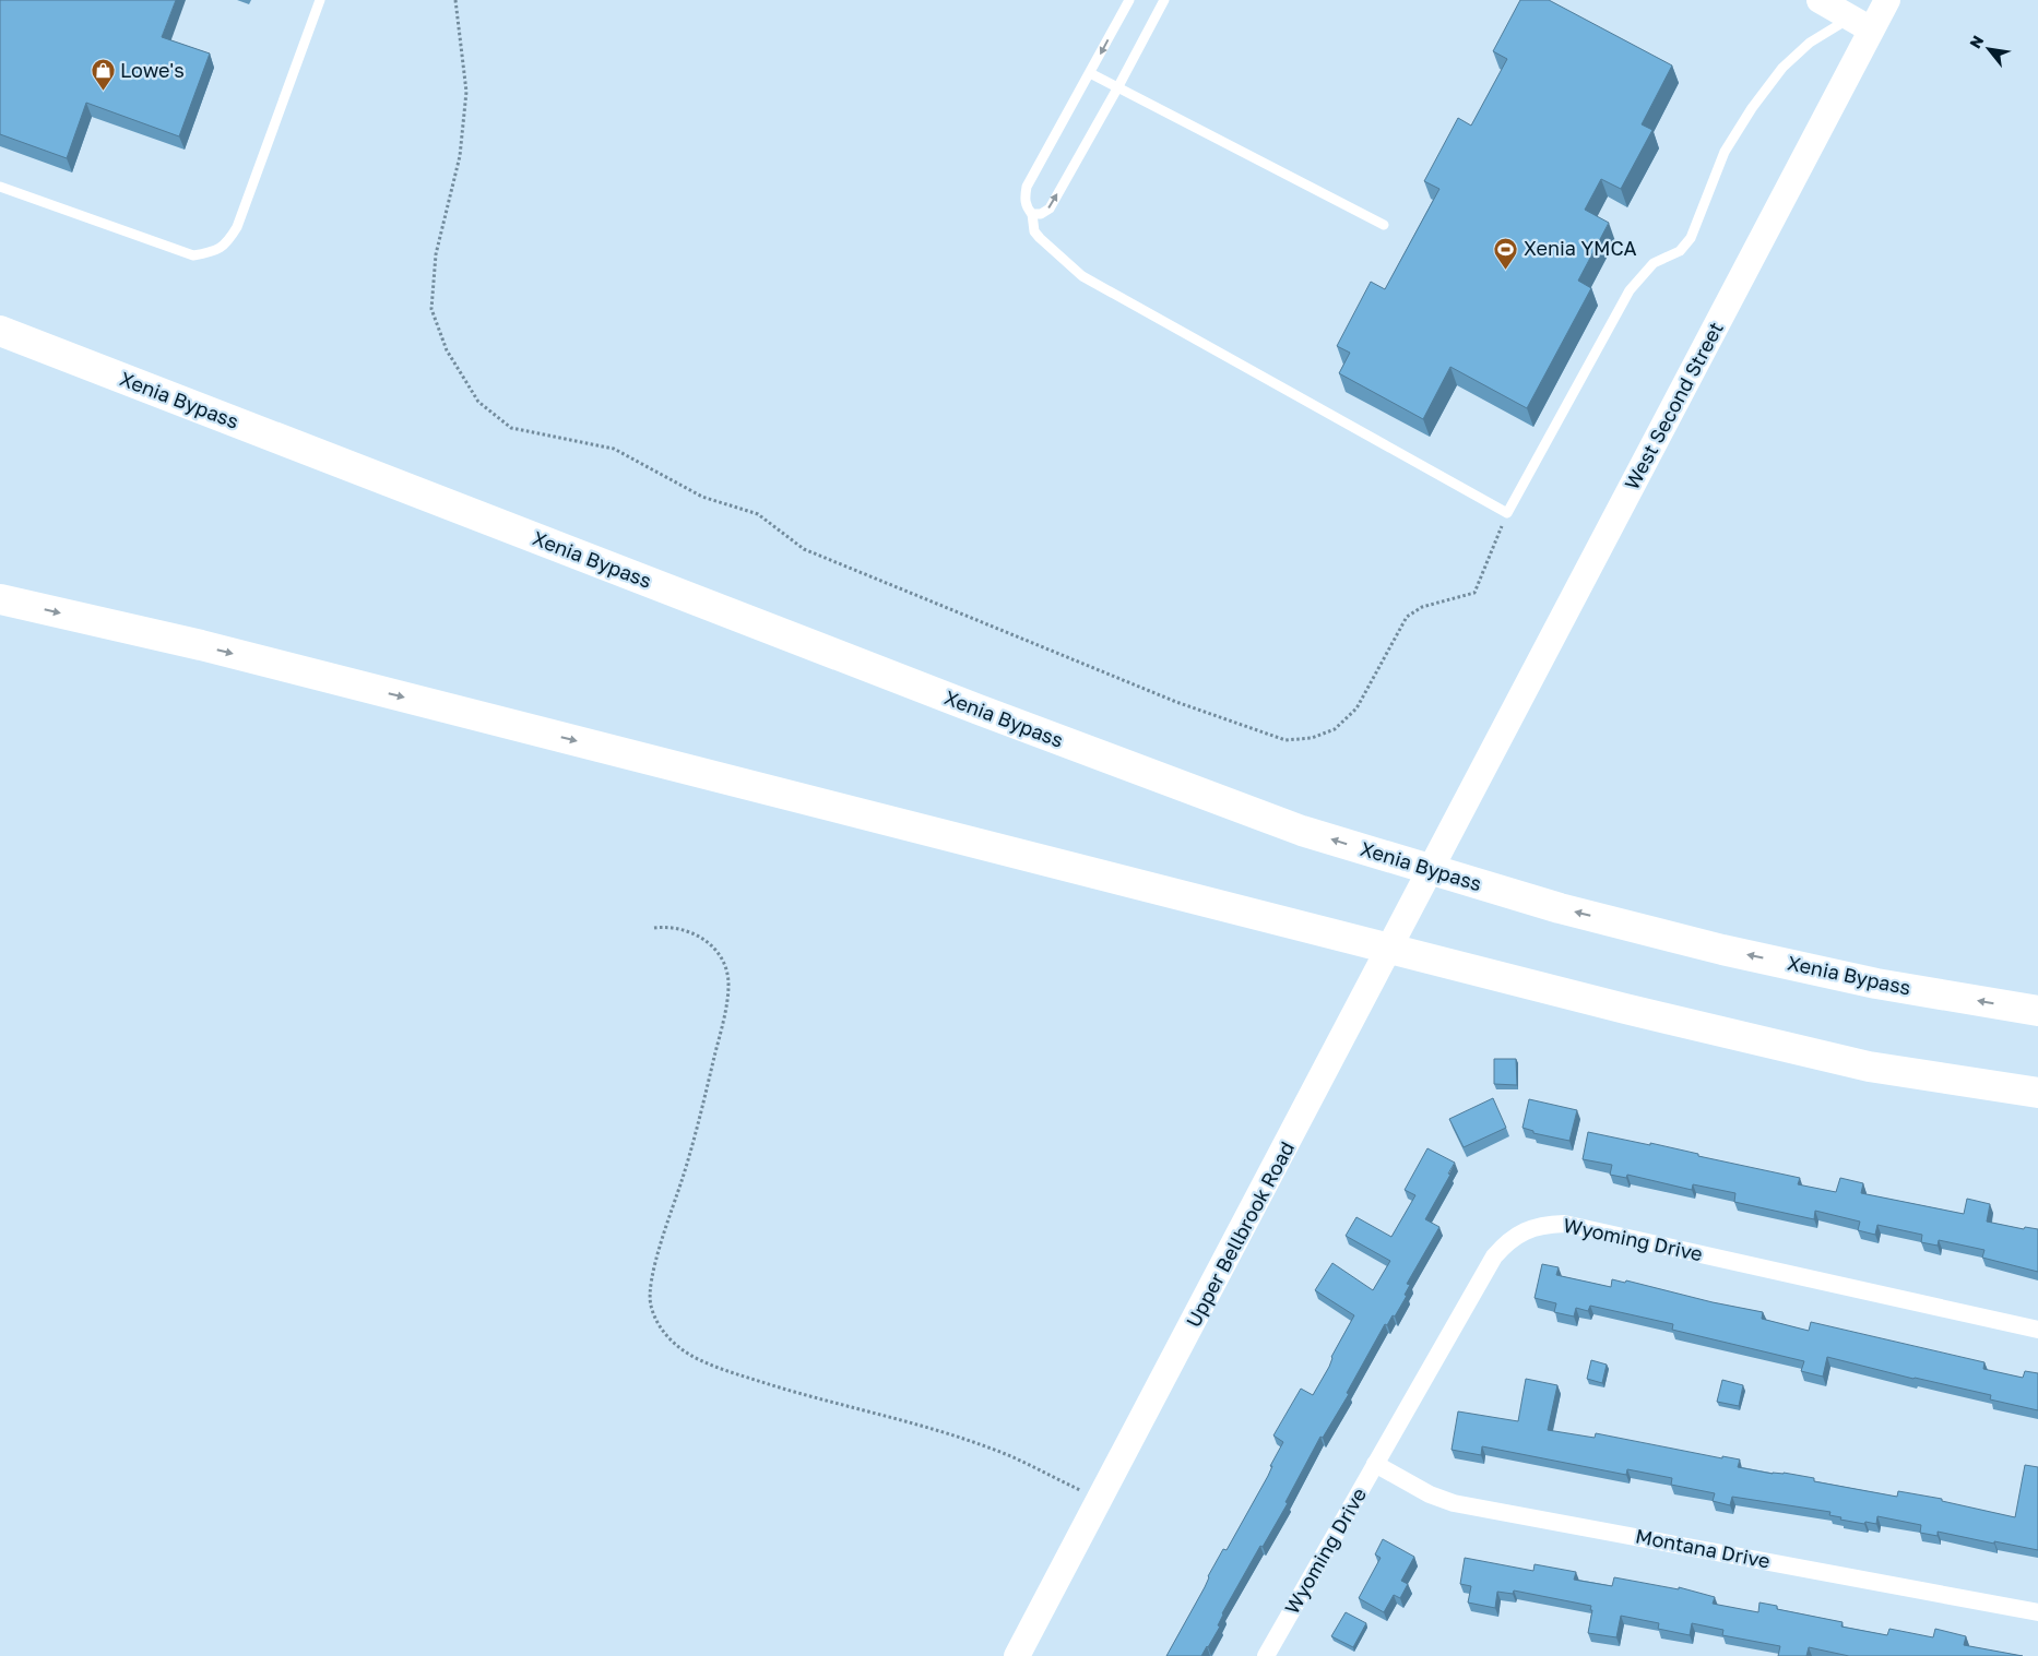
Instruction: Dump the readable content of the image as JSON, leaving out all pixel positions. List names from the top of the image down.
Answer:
{
  "streets": {
    "highway": ["Xenia Bypass"],
    "main road": ["West Second Street", "Upper Bellbrook Road"],
    "street": ["Wyoming Drive", "Montana Drive"]
  },
  "crossings": [
    ["West Second Street", "Upper Bellbrook Road"],
    ["Wyoming Drive", "Montana Drive"]
  ],
  "places": {
    "shop": ["Lowe's"],
    "sports": ["Xenia YMCA"]
  },
  "north": "top left"
}
